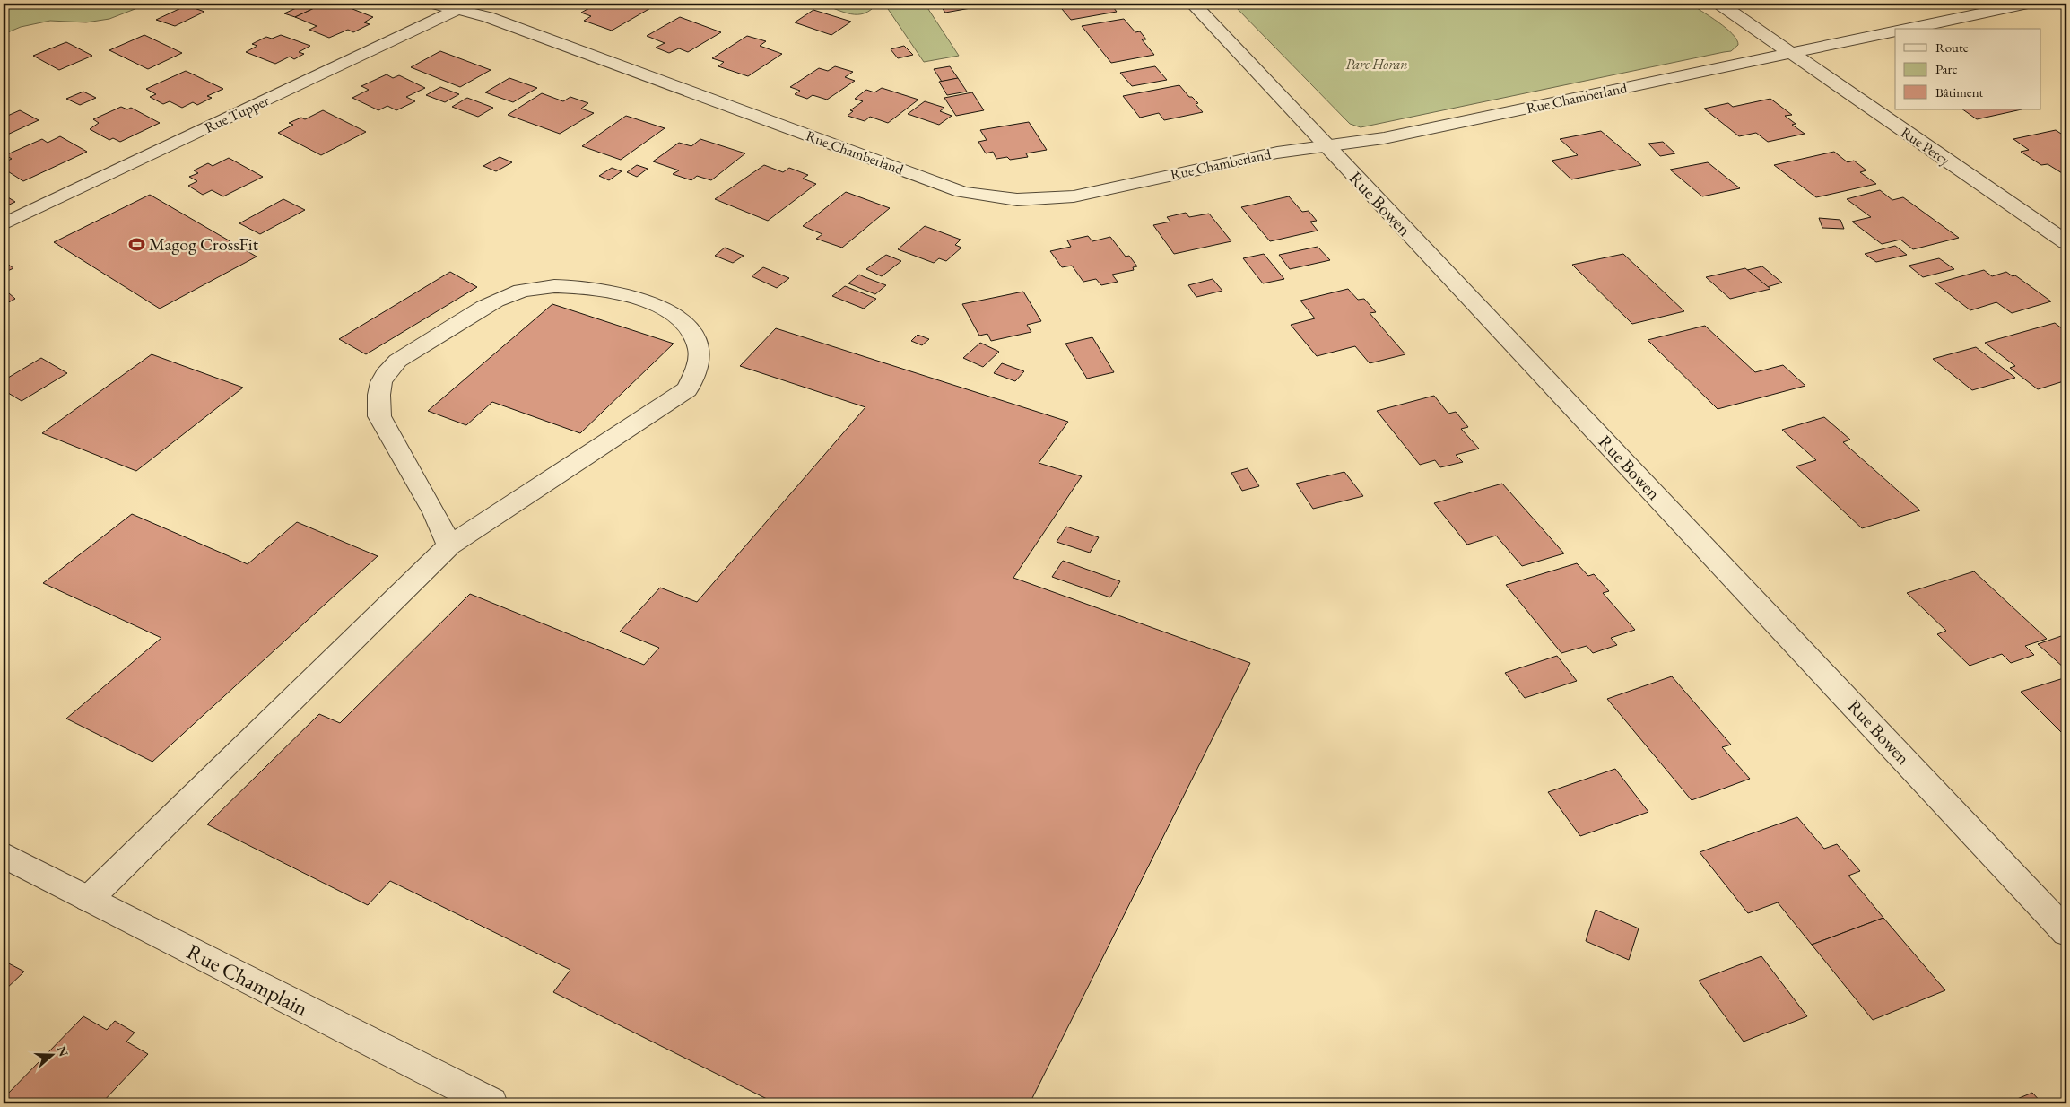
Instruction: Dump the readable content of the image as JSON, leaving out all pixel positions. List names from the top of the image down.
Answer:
{
  "streets": {
    "street": [
      "Rue Chamberland",
      "Rue Tupper",
      "Rue Percy",
      "Rue Bowen",
      "Rue Champlain"
    ]
  },
  "crossings": [
    ["Rue Chamberland", "Rue Tupper"],
    ["Rue Chamberland", "Rue Percy"],
    ["Rue Chamberland", "Rue Bowen"]
  ],
  "parks": ["Parc Horan"],
  "places": {
    "sports": ["Magog CrossFit"]
  },
  "legend": ["Route", "Parc", "Bâtiment"],
  "north": "right"
}
